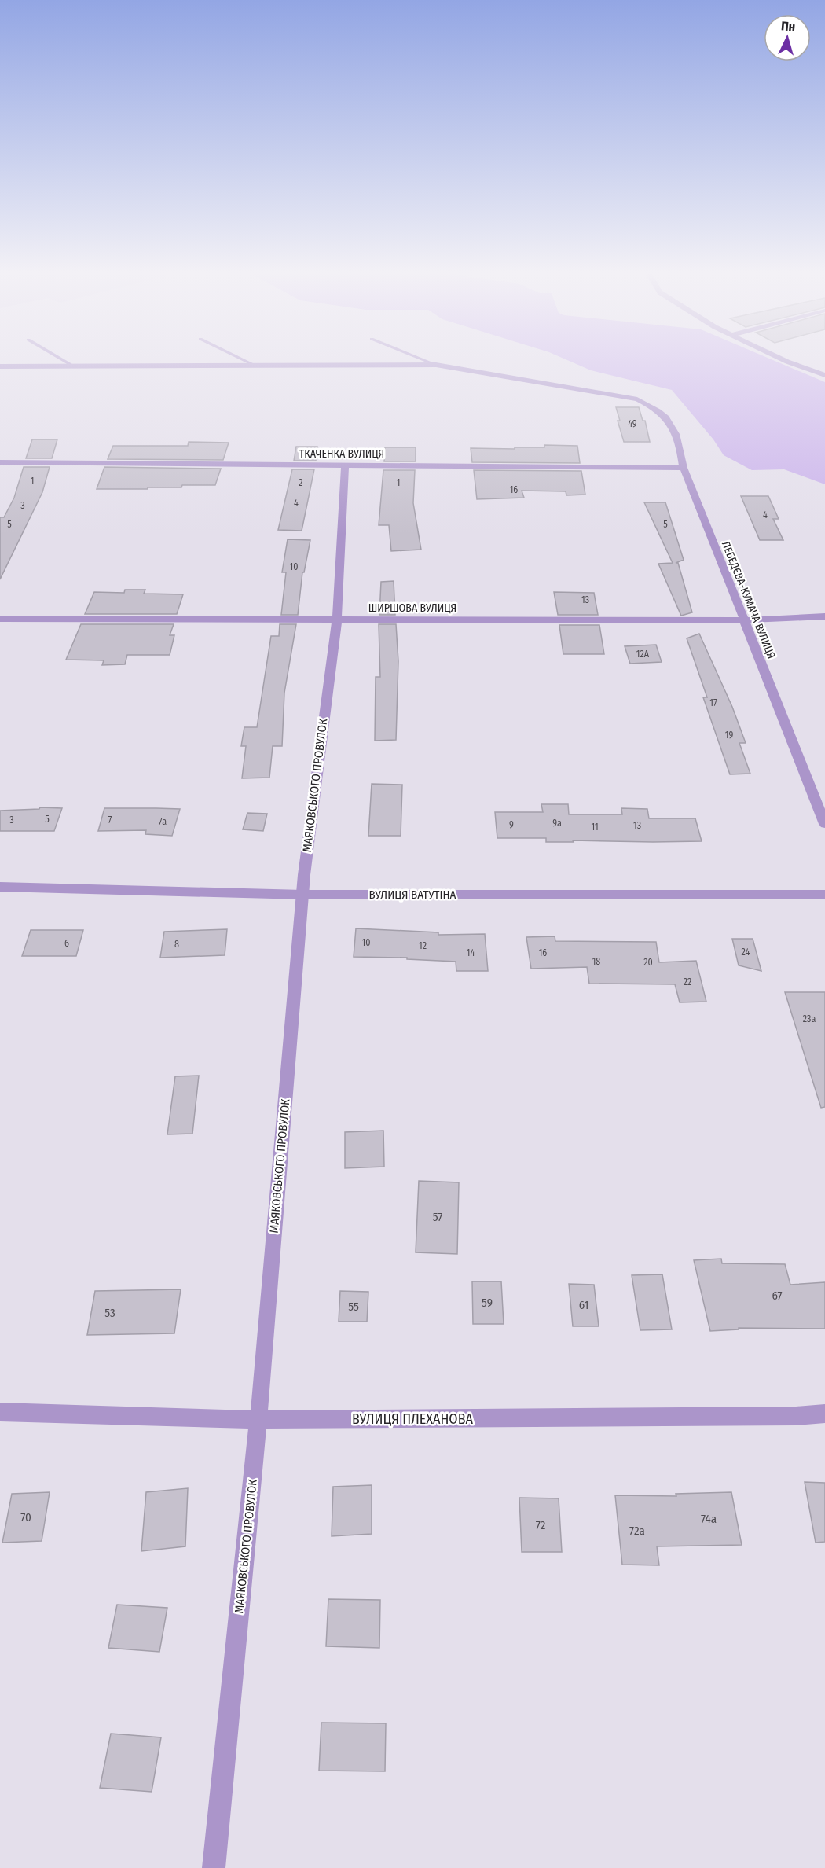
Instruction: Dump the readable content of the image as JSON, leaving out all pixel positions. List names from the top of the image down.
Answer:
{
  "streets": {
    "street": [
      "ТКАЧЕНКА ВУЛИЦЯ",
      "ЛЕБЕДЄВА-КУМАЧА ВУЛИЦЯ",
      "ШИРШОВА ВУЛИЦЯ",
      "МАЯКОВСЬКОГО ПРОВУЛОК",
      "ВУЛИЦЯ ВАТУТІНА",
      "ВУЛИЦЯ ПЛЕХАНОВА"
    ]
  },
  "crossings": [
    ["ТКАЧЕНКА ВУЛИЦЯ", "ЛЕБЕДЄВА-КУМАЧА ВУЛИЦЯ"],
    ["ТКАЧЕНКА ВУЛИЦЯ", "МАЯКОВСЬКОГО ПРОВУЛОК"],
    ["ЛЕБЕДЄВА-КУМАЧА ВУЛИЦЯ", "ШИРШОВА ВУЛИЦЯ"],
    ["ШИРШОВА ВУЛИЦЯ", "МАЯКОВСЬКОГО ПРОВУЛОК"],
    ["МАЯКОВСЬКОГО ПРОВУЛОК", "ВУЛИЦЯ ВАТУТІНА"],
    ["МАЯКОВСЬКОГО ПРОВУЛОК", "ВУЛИЦЯ ПЛЕХАНОВА"]
  ],
  "house_numbers": [
    "49",
    "1",
    "2",
    "1",
    "16",
    "4",
    "3",
    "4",
    "5",
    "5",
    "10",
    "13",
    "12А",
    "17",
    "19",
    "5",
    "3",
    "7",
    "7а",
    "9а",
    "9",
    "13",
    "11",
    "10",
    "6",
    "8",
    "12",
    "24",
    "14",
    "16",
    "18",
    "20",
    "22",
    "23а",
    "57",
    "67",
    "59",
    "61",
    "55",
    "53",
    "70",
    "74а",
    "72",
    "72а"
  ],
  "north": "top"
}
